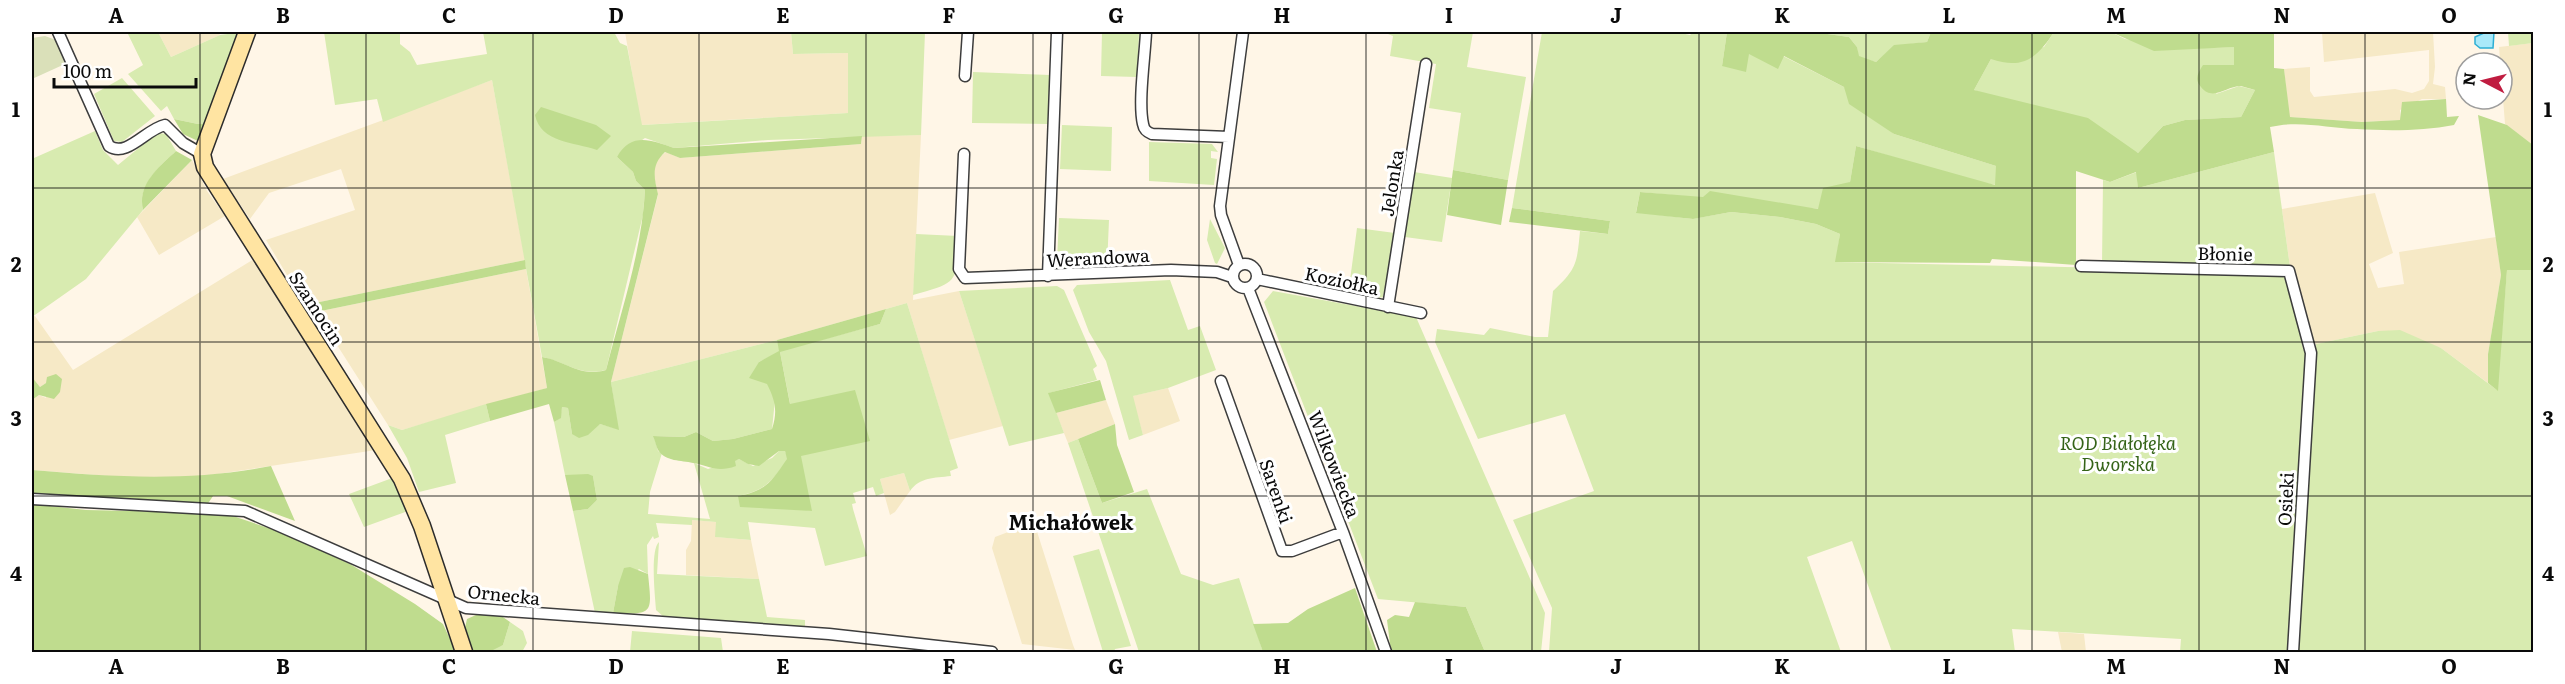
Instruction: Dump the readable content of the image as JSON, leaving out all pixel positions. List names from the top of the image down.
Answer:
{
  "streets": {
    "street": [
      "Jelonka",
      "Błonie",
      "Werandowa",
      "Koziołka",
      "Szamocin",
      "Wilkowiecka",
      "Sarenki",
      "Osieki",
      "Ornecka"
    ]
  },
  "crossings": [
    ["Jelonka", "Koziołka"],
    ["Błonie", "Osieki"],
    ["Werandowa", "Koziołka"],
    ["Werandowa", "Wilkowiecka"],
    ["Koziołka", "Wilkowiecka"],
    ["Szamocin", "Ornecka"],
    ["Wilkowiecka", "Sarenki"]
  ],
  "districts": ["Michałówek"],
  "parks": ["ROD Białołęka Dworska"],
  "scale_bar": "100 m",
  "north": "left",
  "grid": {
    "columns": [
      "A",
      "B",
      "C",
      "D",
      "E",
      "F",
      "G",
      "H",
      "I",
      "J",
      "K",
      "L",
      "M",
      "N",
      "O"
    ],
    "rows": [
      "1",
      "2",
      "3",
      "4"
    ]
  }
}
